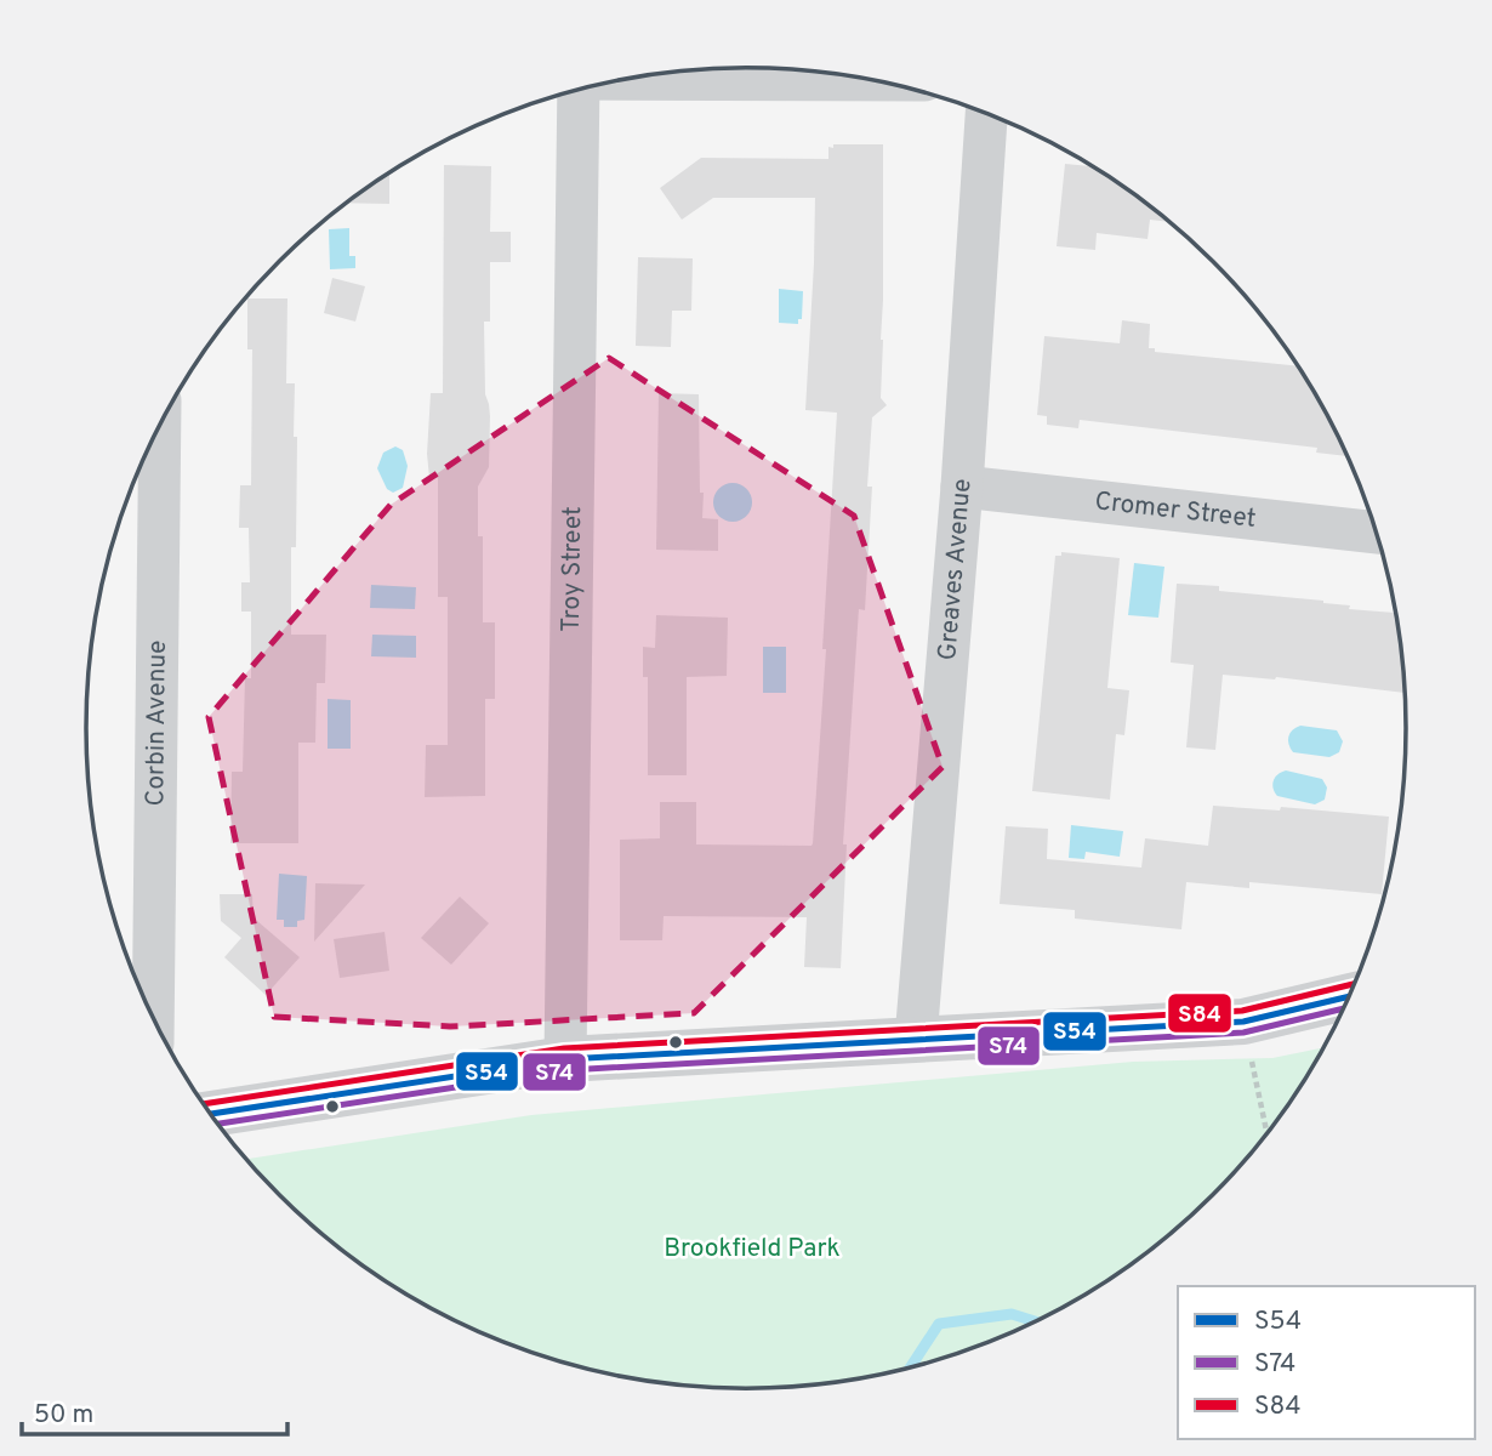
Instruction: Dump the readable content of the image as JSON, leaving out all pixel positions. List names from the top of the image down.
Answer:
{
  "streets": {
    "street": [
      "Cromer Street",
      "Troy Street",
      "Greaves Avenue",
      "Corbin Avenue"
    ]
  },
  "crossings": [
    ["Cromer Street", "Greaves Avenue"]
  ],
  "parks": ["Brookfield Park"],
  "lines": ["transit line S84", "transit line S54", "transit line S74"],
  "legend": ["S54", "S74", "S84"],
  "scale_bar": "50 m"
}
